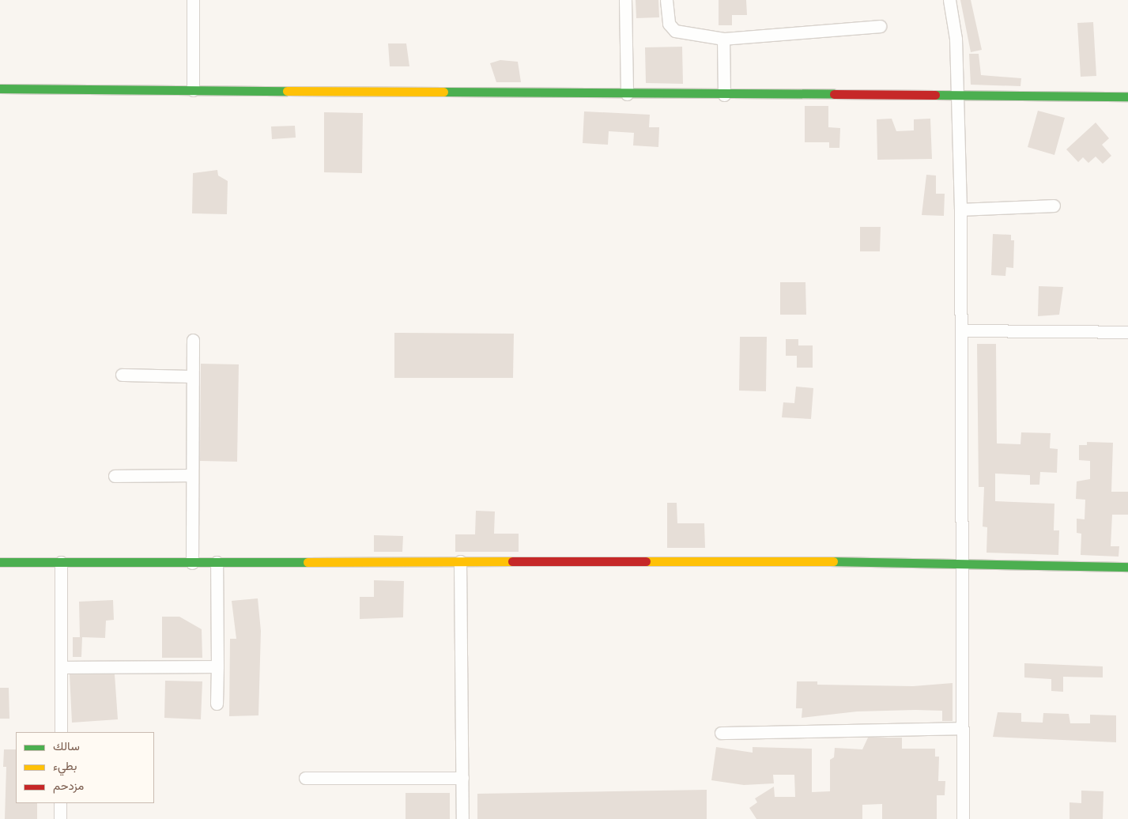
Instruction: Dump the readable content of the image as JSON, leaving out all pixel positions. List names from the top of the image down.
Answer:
{
  "legend": ["سالك", "بطيء", "مزدحم"]
}
